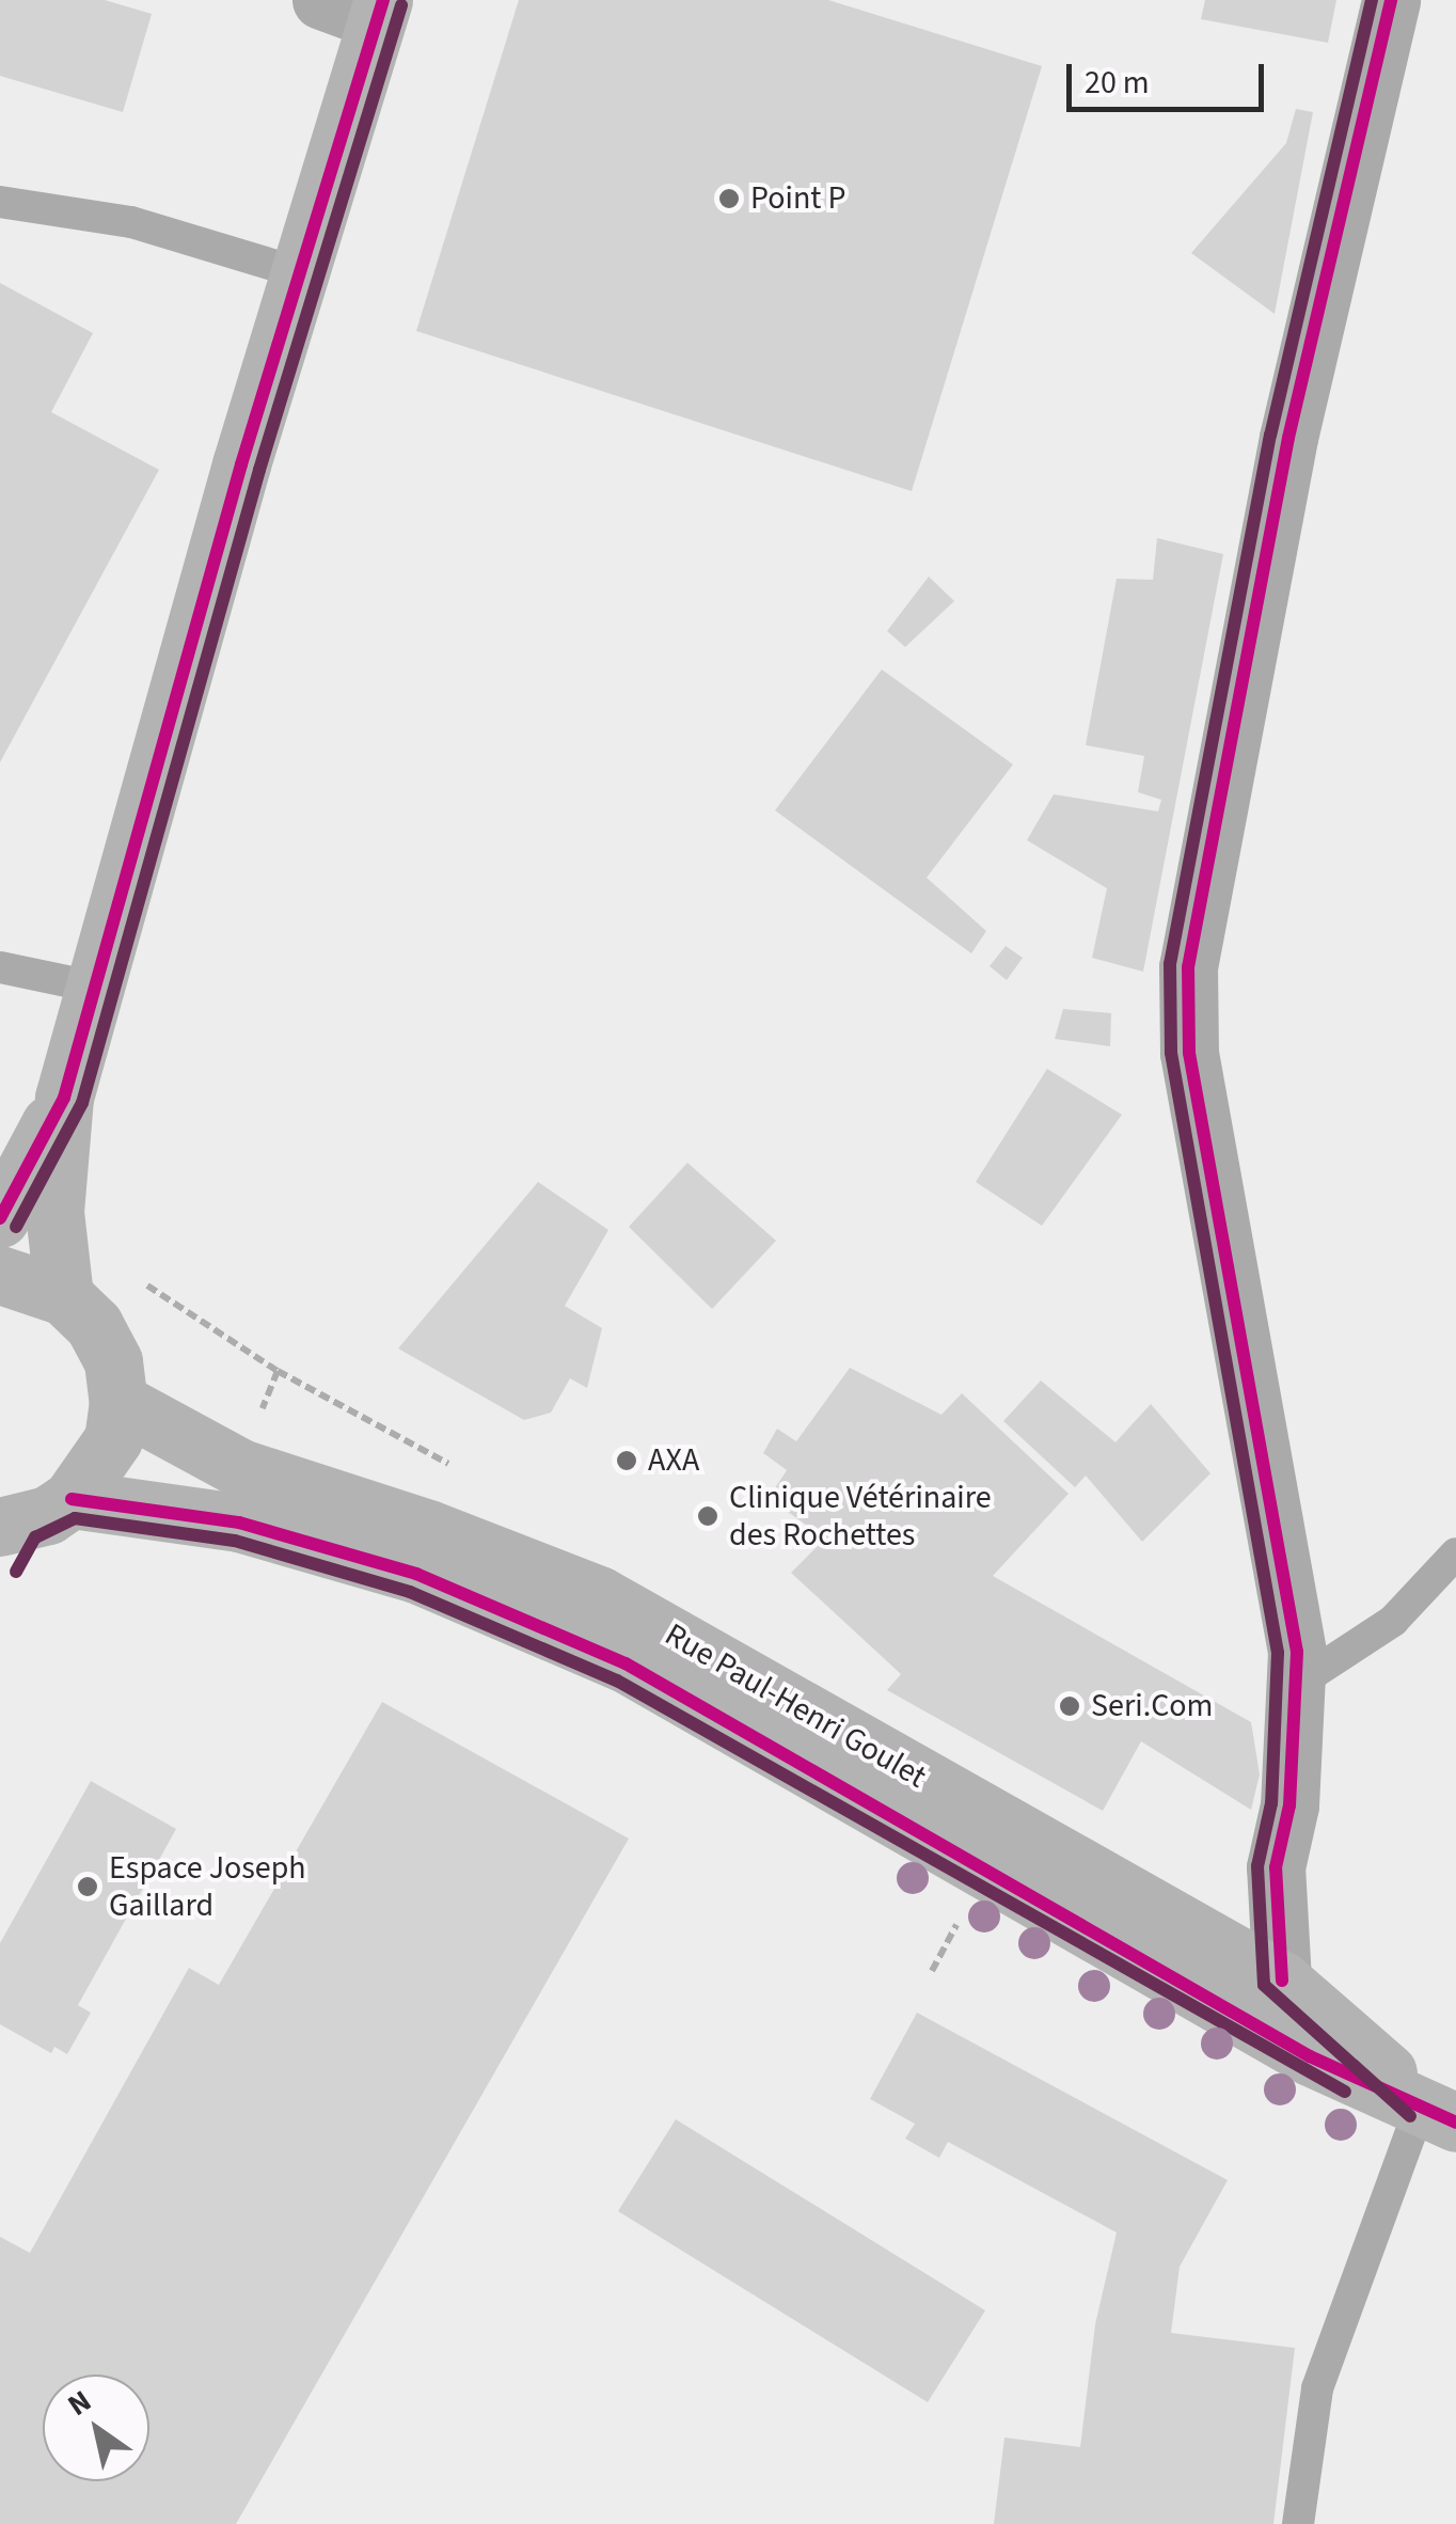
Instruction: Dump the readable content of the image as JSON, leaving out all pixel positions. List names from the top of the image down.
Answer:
{
  "streets": {
    "main road": ["Rue Paul-Henri Goulet"]
  },
  "places": [
    "Point P",
    "AXA",
    "Clinique Vétérinaire des Rochettes",
    "Seri.Com",
    "Espace Joseph Gaillard"
  ],
  "scale_bar": "20 m",
  "north": "top left"
}
